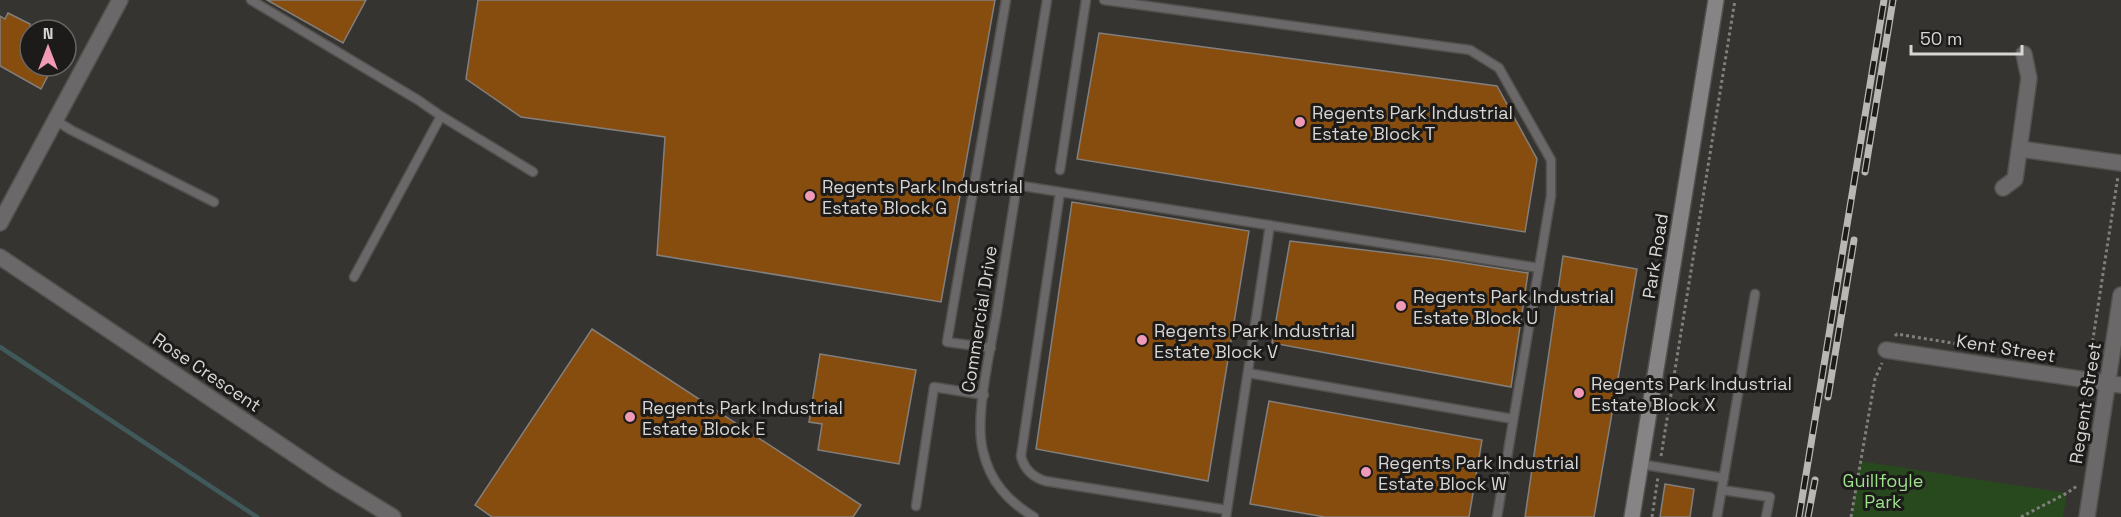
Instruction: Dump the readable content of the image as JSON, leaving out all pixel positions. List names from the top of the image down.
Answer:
{
  "streets": {
    "main road": ["Park Road"],
    "street": ["Kent Street", "Rose Crescent", "Regent Street"],
    "lane": ["Commercial Drive"]
  },
  "crossings": [
    ["Kent Street", "Regent Street"]
  ],
  "parks": ["Guillfoyle Park"],
  "places": [
    "Regents Park Industrial Estate Block T",
    "Regents Park Industrial Estate Block G",
    "Regents Park Industrial Estate Block U",
    "Regents Park Industrial Estate Block V",
    "Regents Park Industrial Estate Block X",
    "Regents Park Industrial Estate Block E",
    "Regents Park Industrial Estate Block W"
  ],
  "scale_bar": "50 m",
  "north": "top"
}
